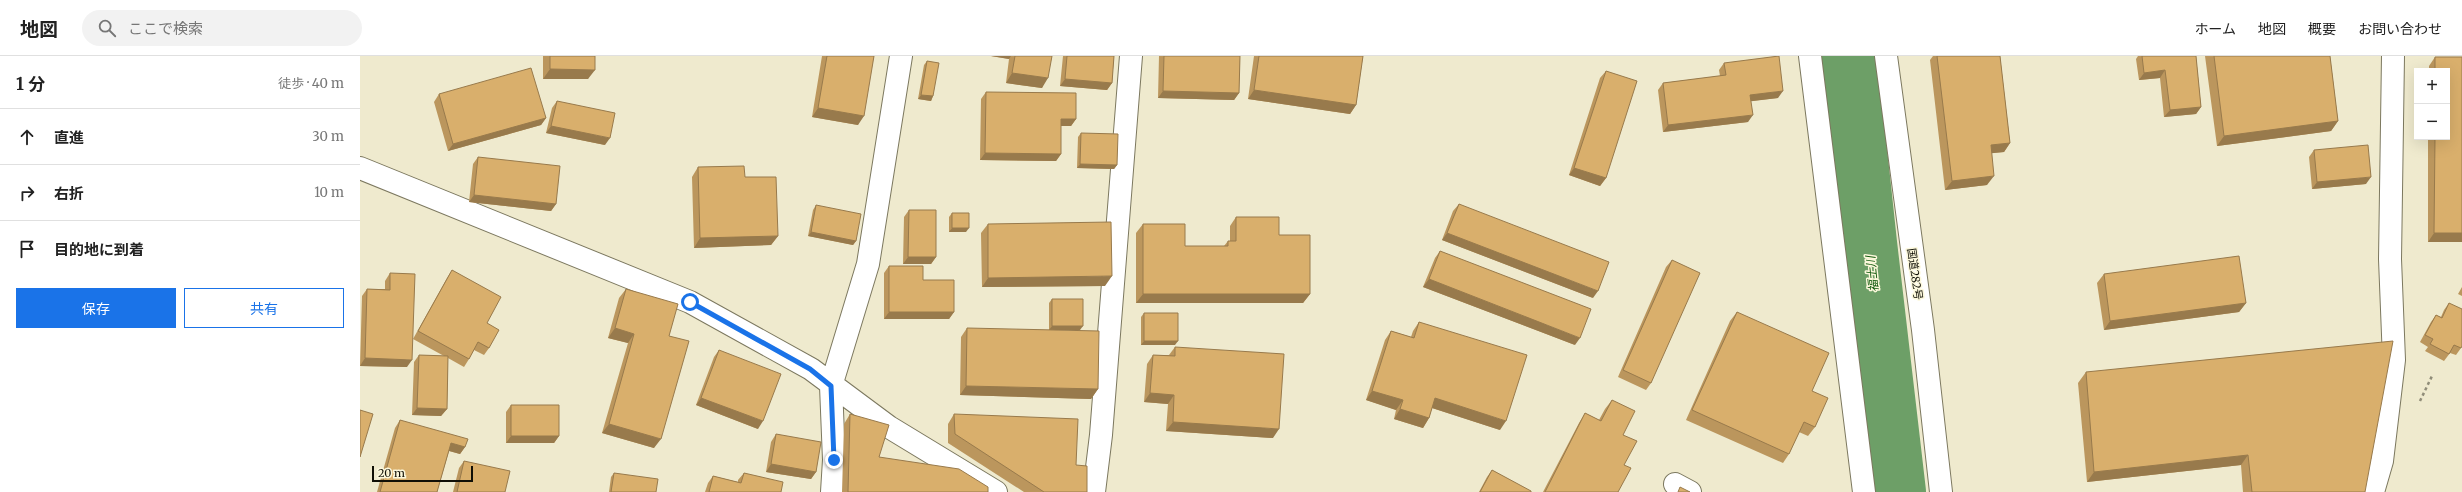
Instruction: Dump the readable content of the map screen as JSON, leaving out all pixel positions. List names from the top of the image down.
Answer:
{
  "streets": {
    "main road": ["国道282号"]
  },
  "water": ["福士川"],
  "scale_bar": "20 m",
  "page": {
    "header": "地図",
    "search": "ここで検索",
    "nav": [
      "ホーム",
      "地図",
      "概要",
      "お問い合わせ"
    ],
    "heading": ["1 分", "徒歩 · 40 m"],
    "map_buttons": ["+", "−"],
    "list": [
      ["直進", "30 m"],
      ["右折", "10 m"],
      "目的地に到着"
    ],
    "buttons": ["保存", "共有"],
    "scale": "20 m"
  }
}
